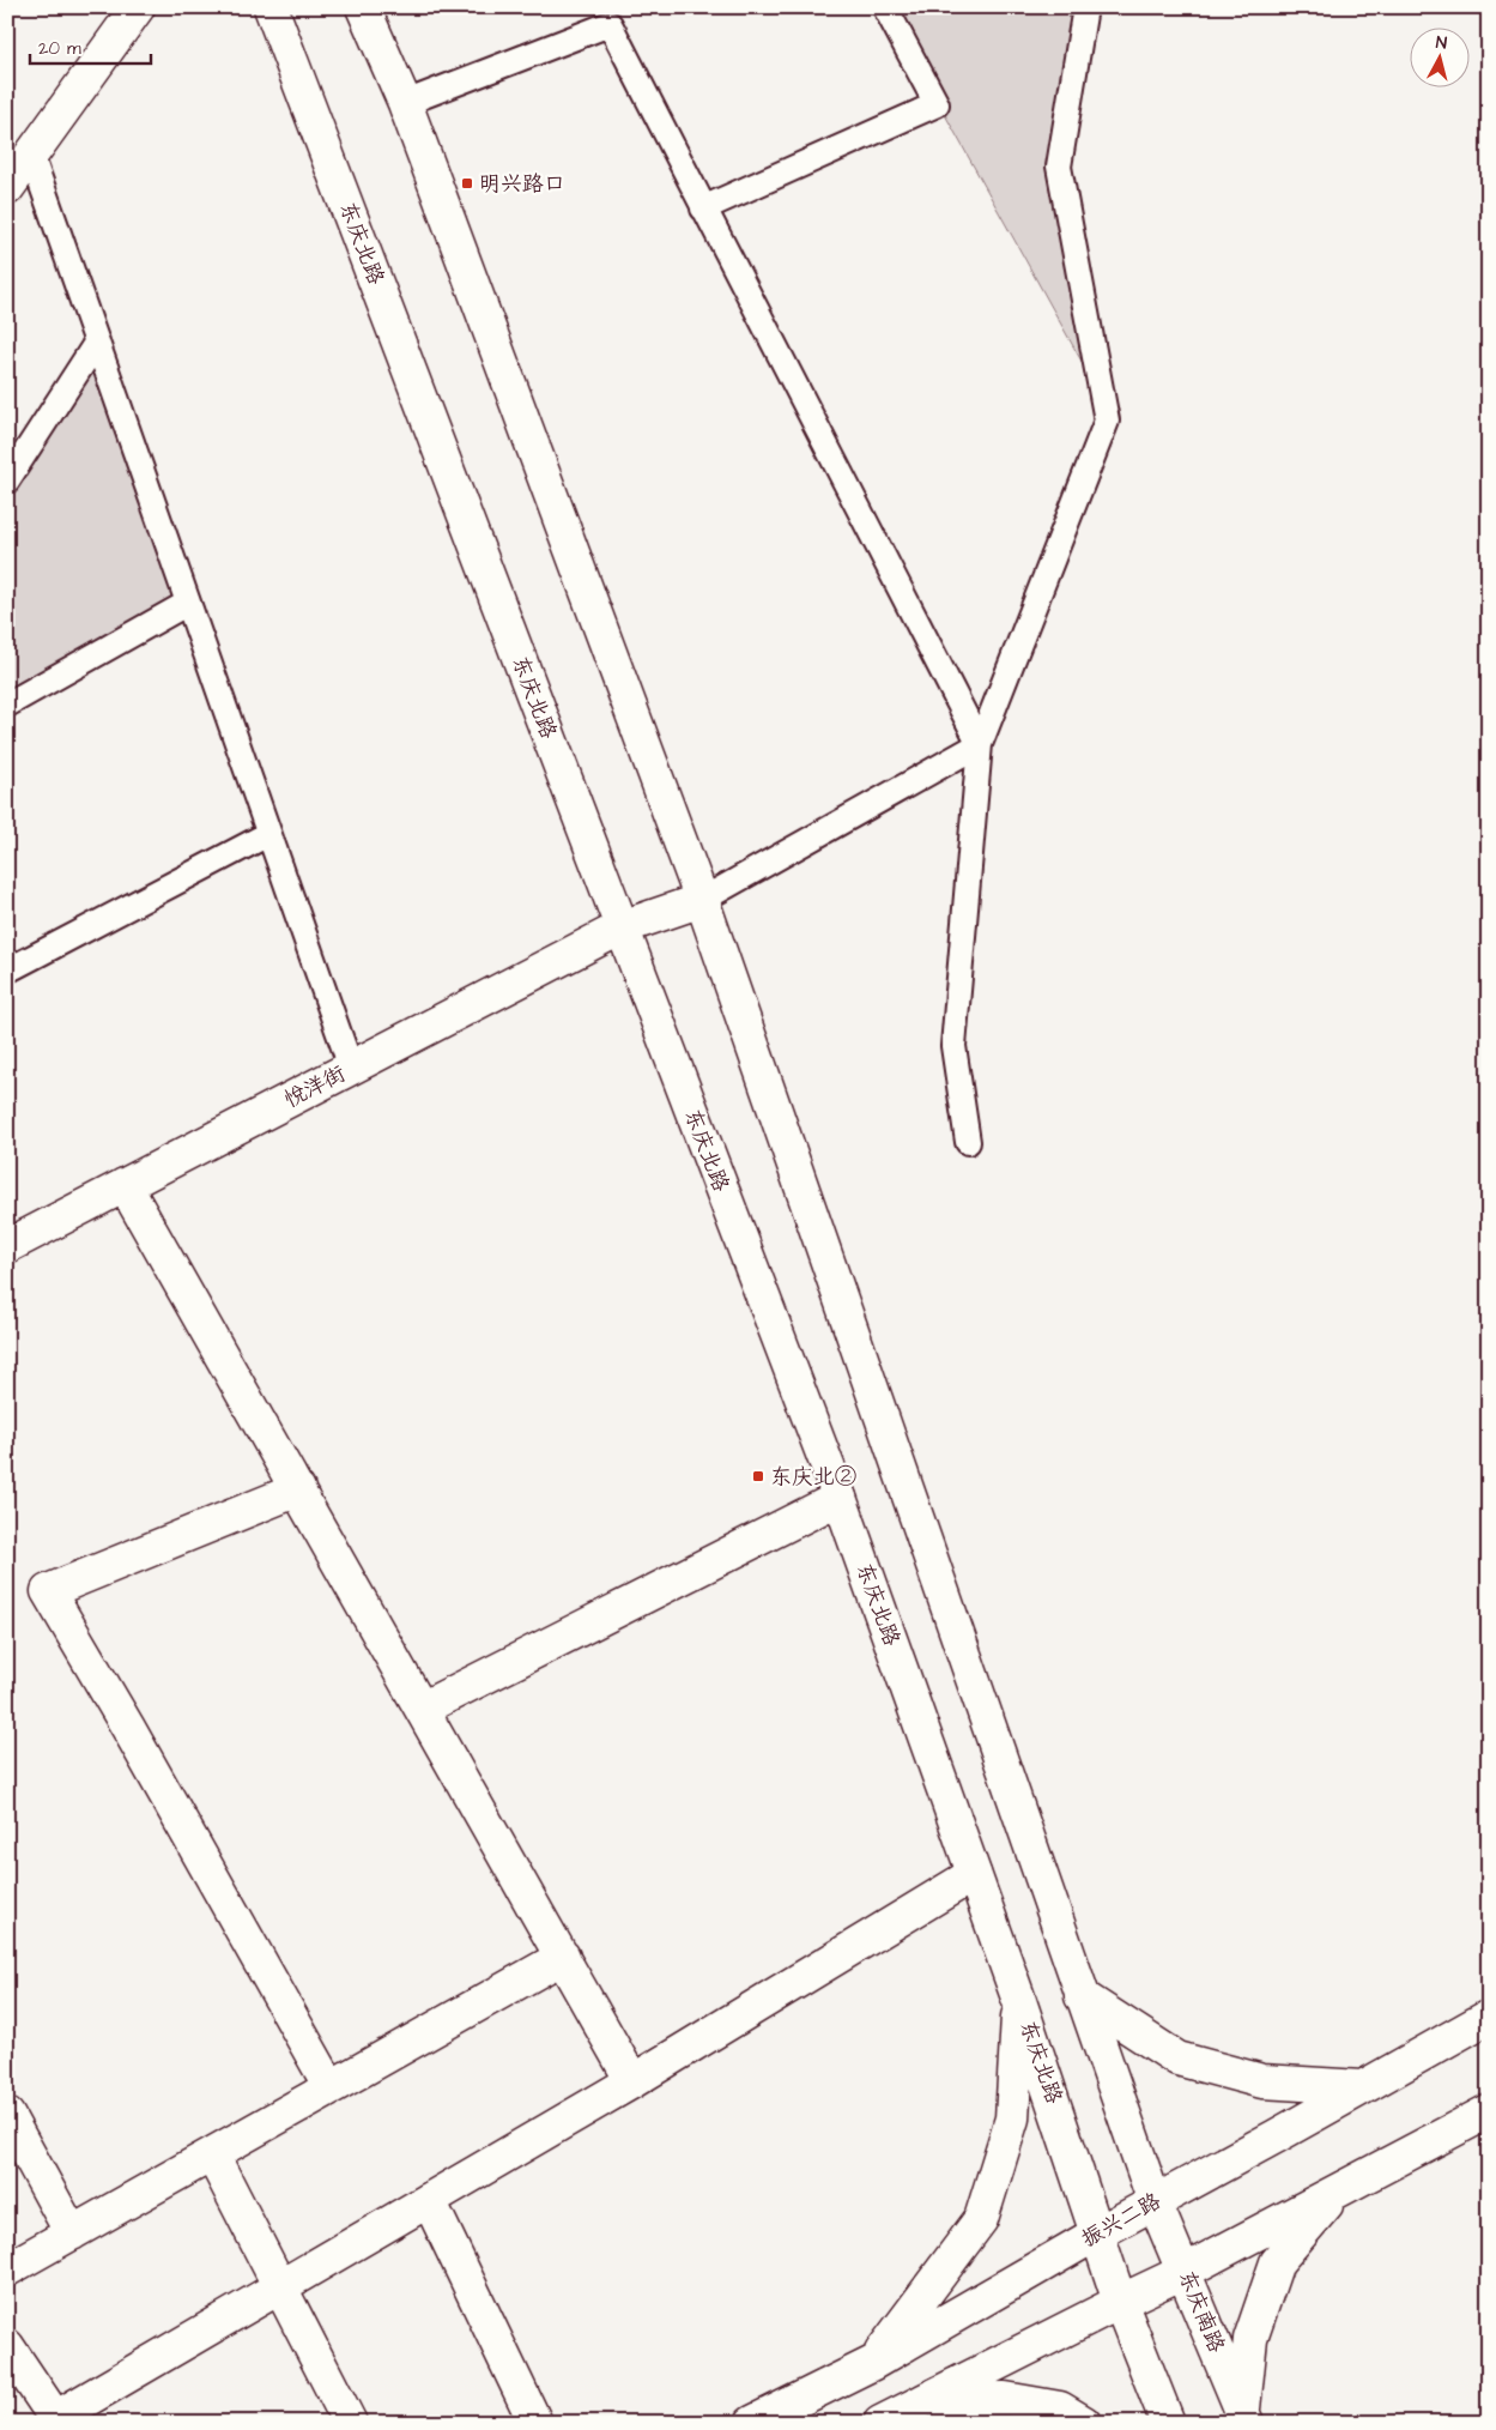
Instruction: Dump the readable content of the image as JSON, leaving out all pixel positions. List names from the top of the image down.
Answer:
{
  "streets": {
    "street": [
      "东庆北路",
      "悦洋街",
      "振兴二路",
      "东庆南路"
    ]
  },
  "crossings": [
    ["东庆北路", "悦洋街"],
    ["东庆北路", "振兴二路"],
    ["振兴二路", "东庆南路"]
  ],
  "places": {
    "transit": ["明兴路口", "东庆北②"]
  },
  "scale_bar": "20 m",
  "north": "top"
}
